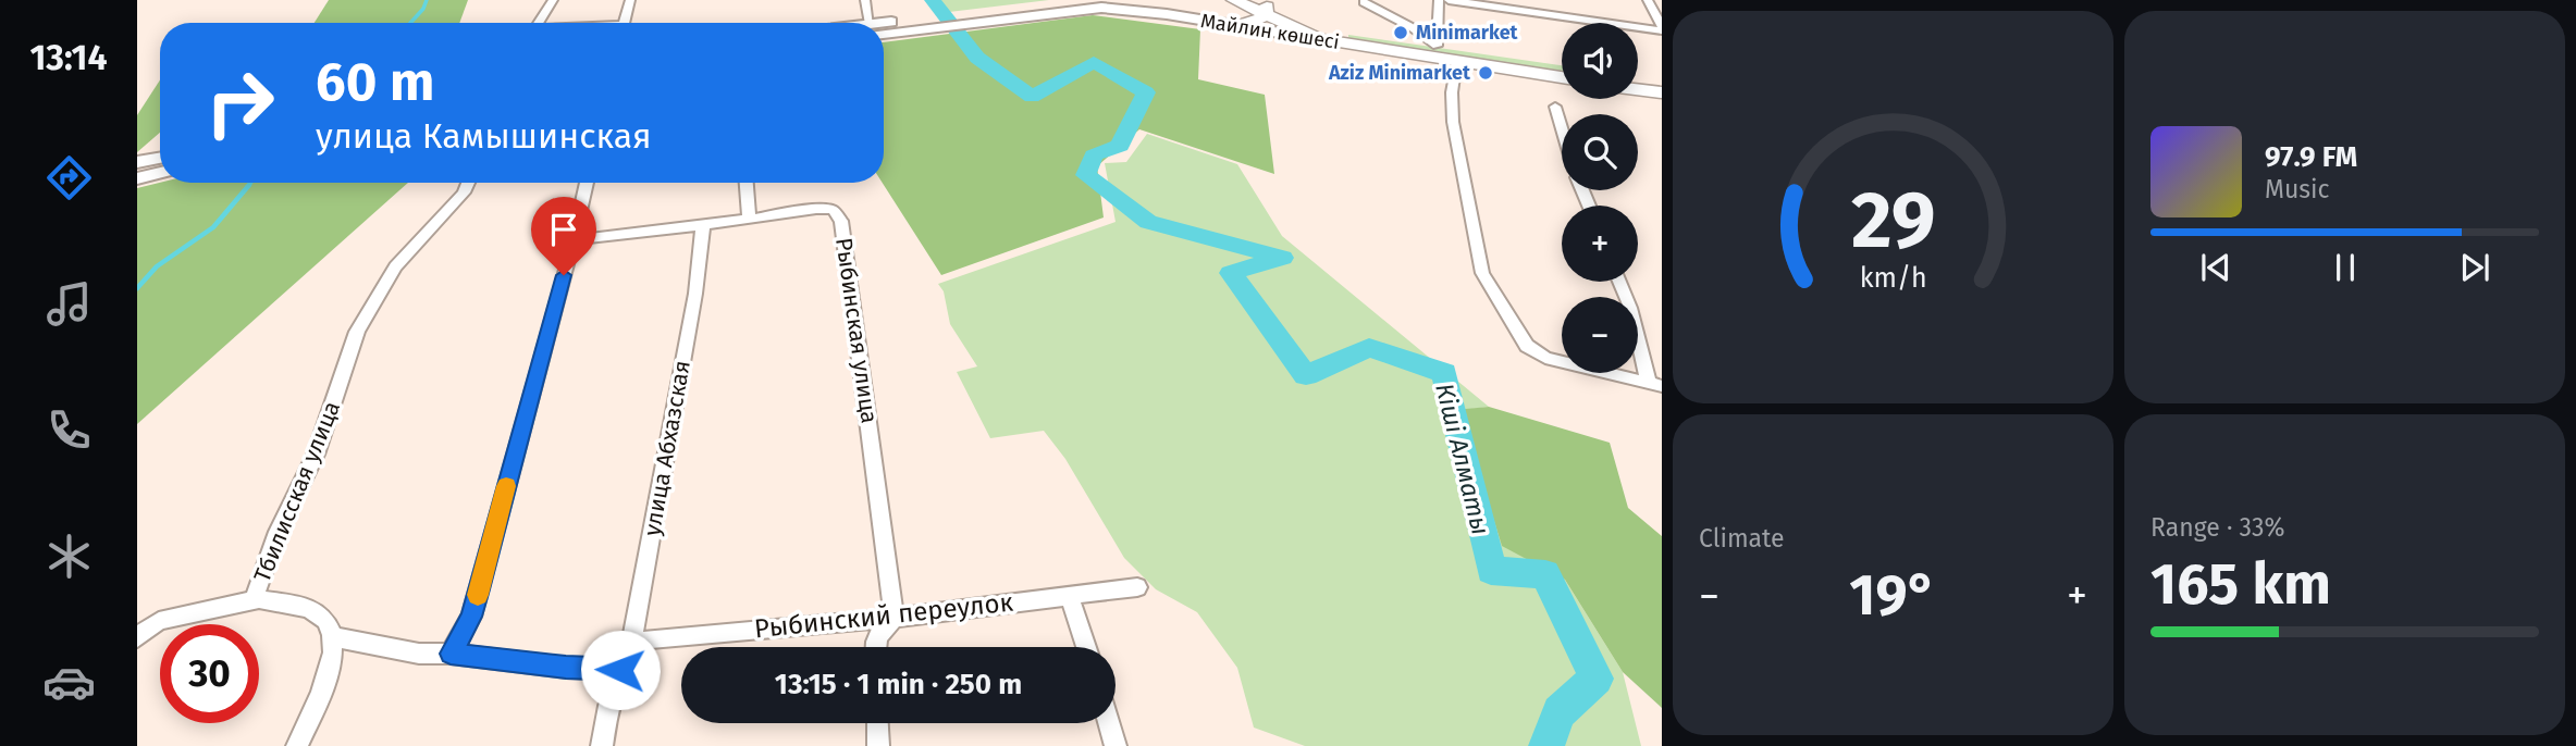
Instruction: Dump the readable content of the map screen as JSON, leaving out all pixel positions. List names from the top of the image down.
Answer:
{
  "streets": {
    "main road": ["Майлин көшесі"],
    "street": [
      "Рыбинская улица",
      "улица Абхазская",
      "Тбилисская улица",
      "Рыбинский переулок"
    ]
  },
  "crossings": [
    ["Рыбинская улица", "улица Абхазская"],
    ["Рыбинская улица", "Рыбинский переулок"],
    ["улица Абхазская", "Рыбинский переулок"]
  ],
  "water": ["Кіші Алматы"],
  "places": ["Minimarket", "Aziz Minimarket"],
  "page": {
    "tabs": "13:14",
    "map_buttons": ["+", "−"],
    "turn": ["60 m", "улица Камышинская"],
    "song": ["97.9 FM", "Music"],
    "tile": [
      "Climate",
      ["Range · 33%", "165 km"]
    ],
    "heat": ["−", "19°", "+"],
    "limit": "30",
    "trip": "13:15 · 1 min · 250 m",
    "gauge": ["29", "km/h"]
  }
}
